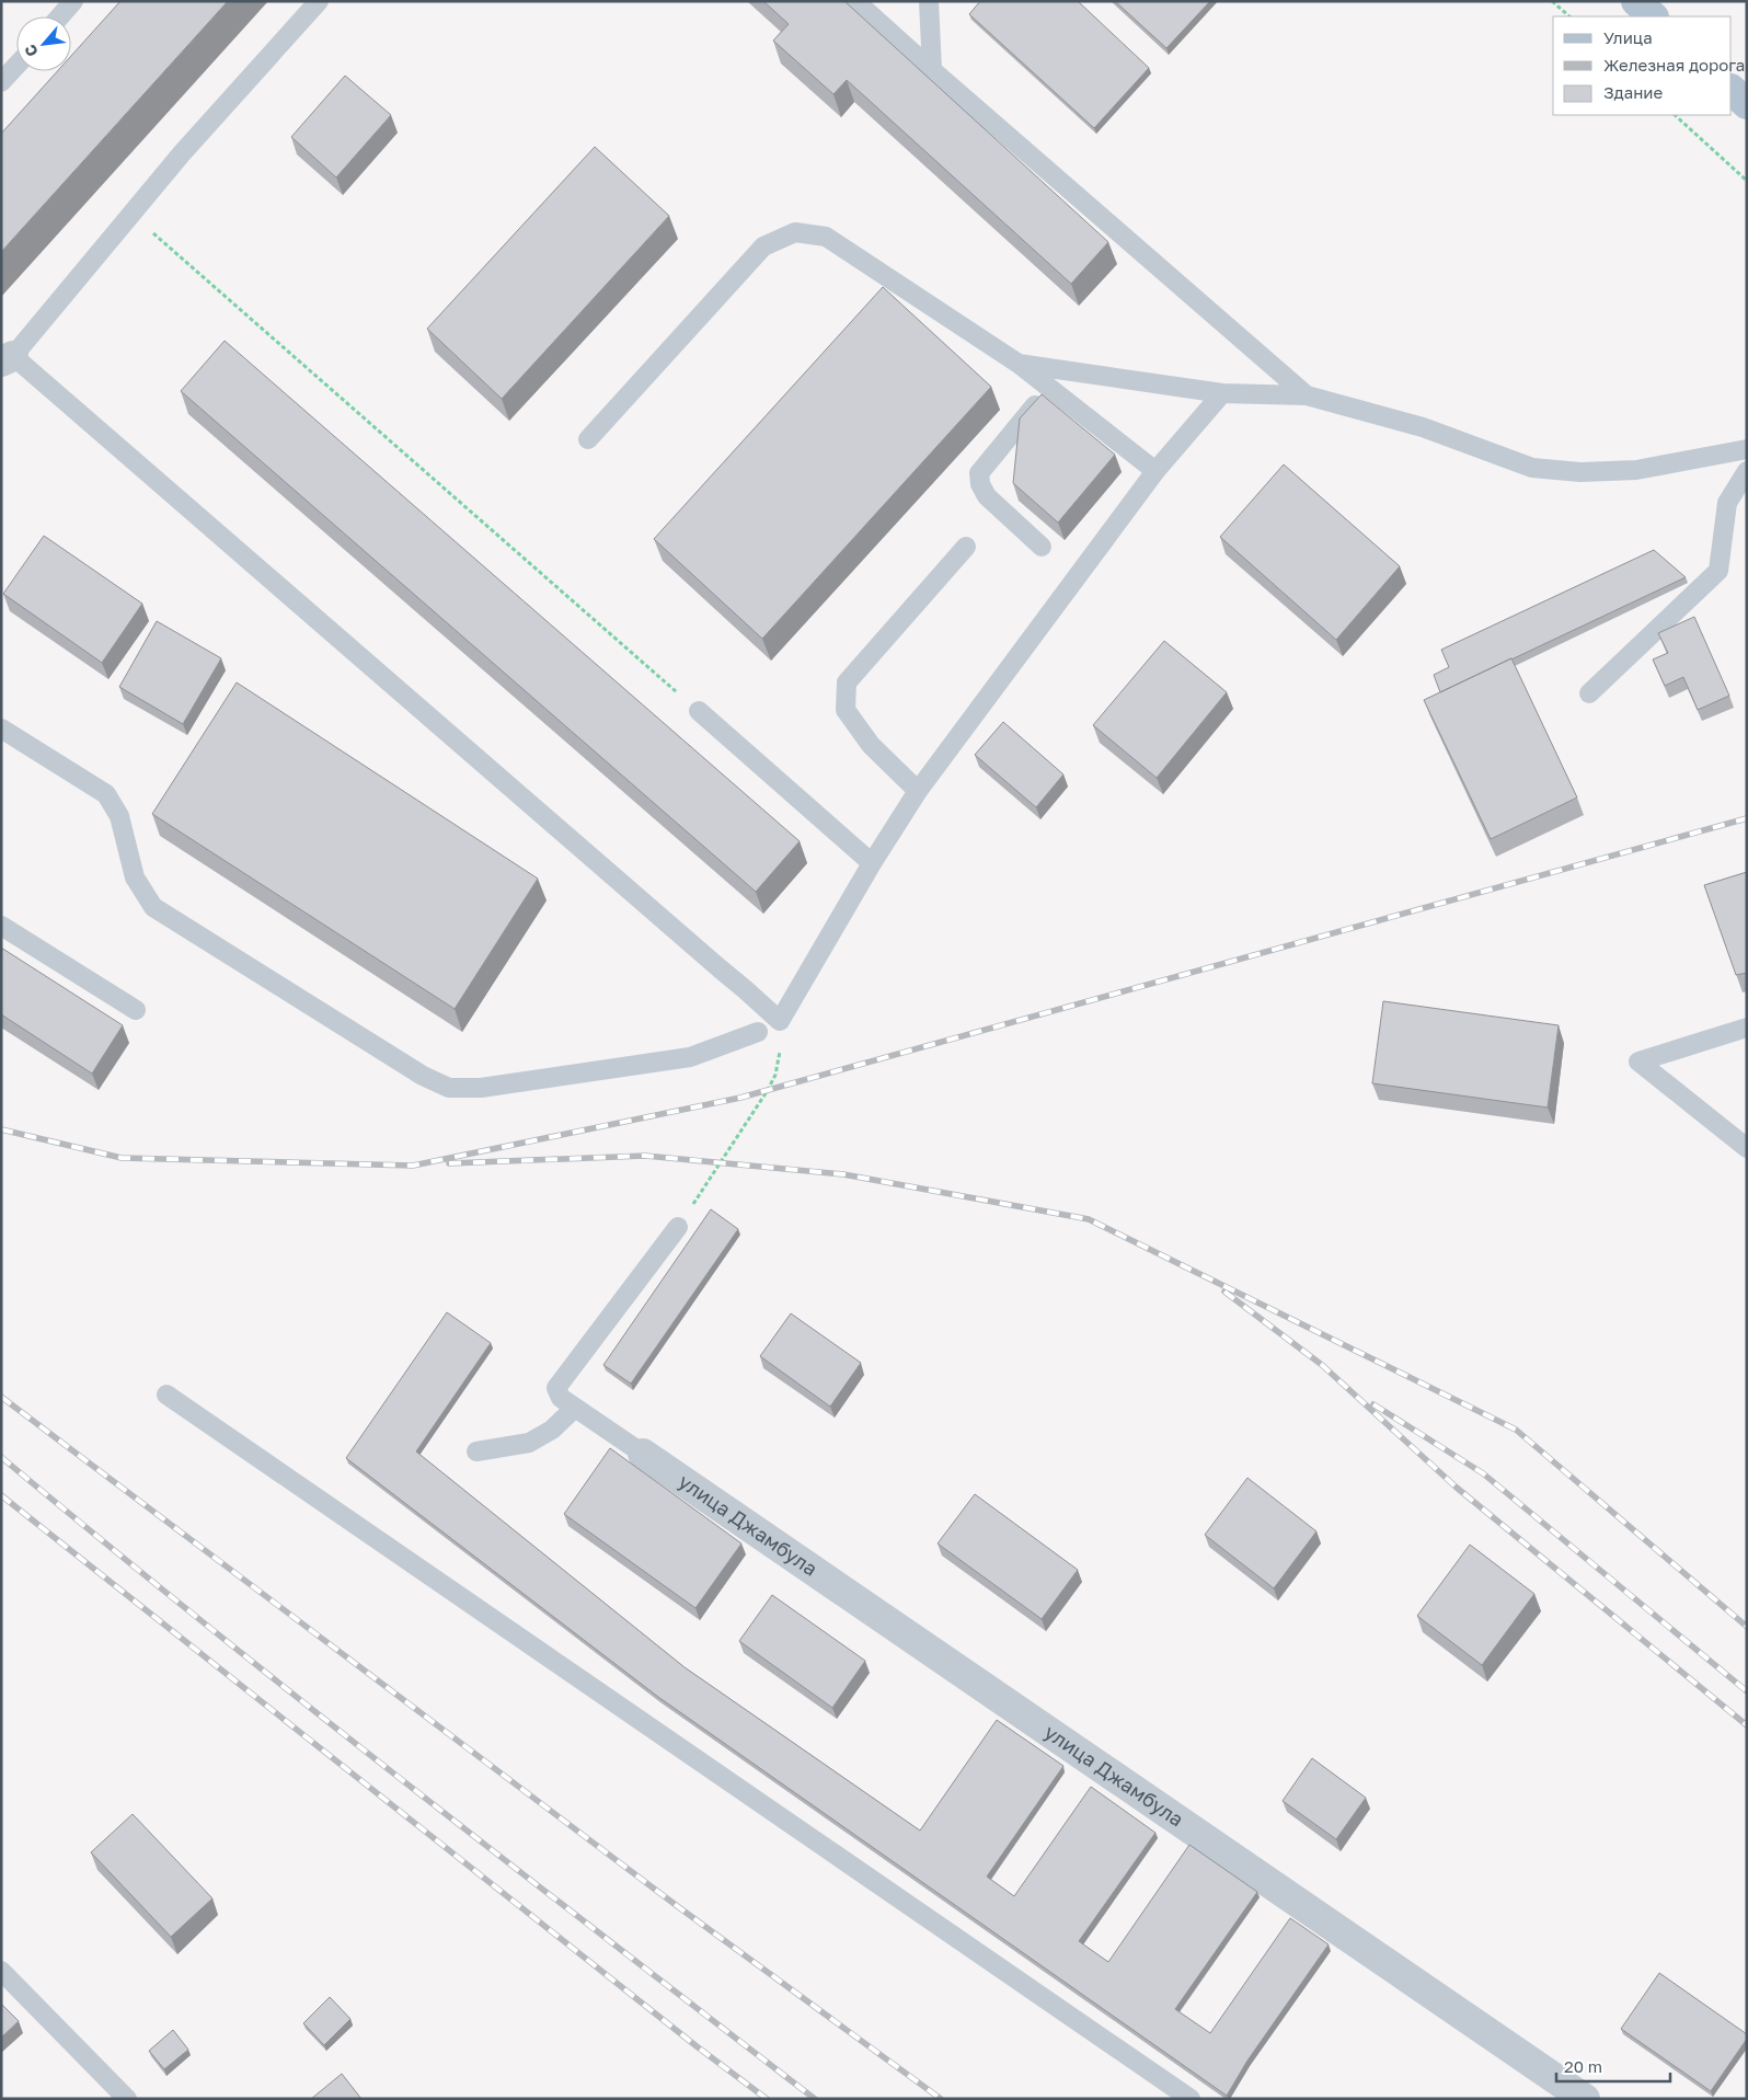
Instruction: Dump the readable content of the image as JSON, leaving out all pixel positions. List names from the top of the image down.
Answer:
{
  "streets": {
    "street": ["улица Джамбула"]
  },
  "legend": ["Улица", "Железная дорога", "Здание"],
  "scale_bar": "20 m",
  "north": "bottom left"
}
